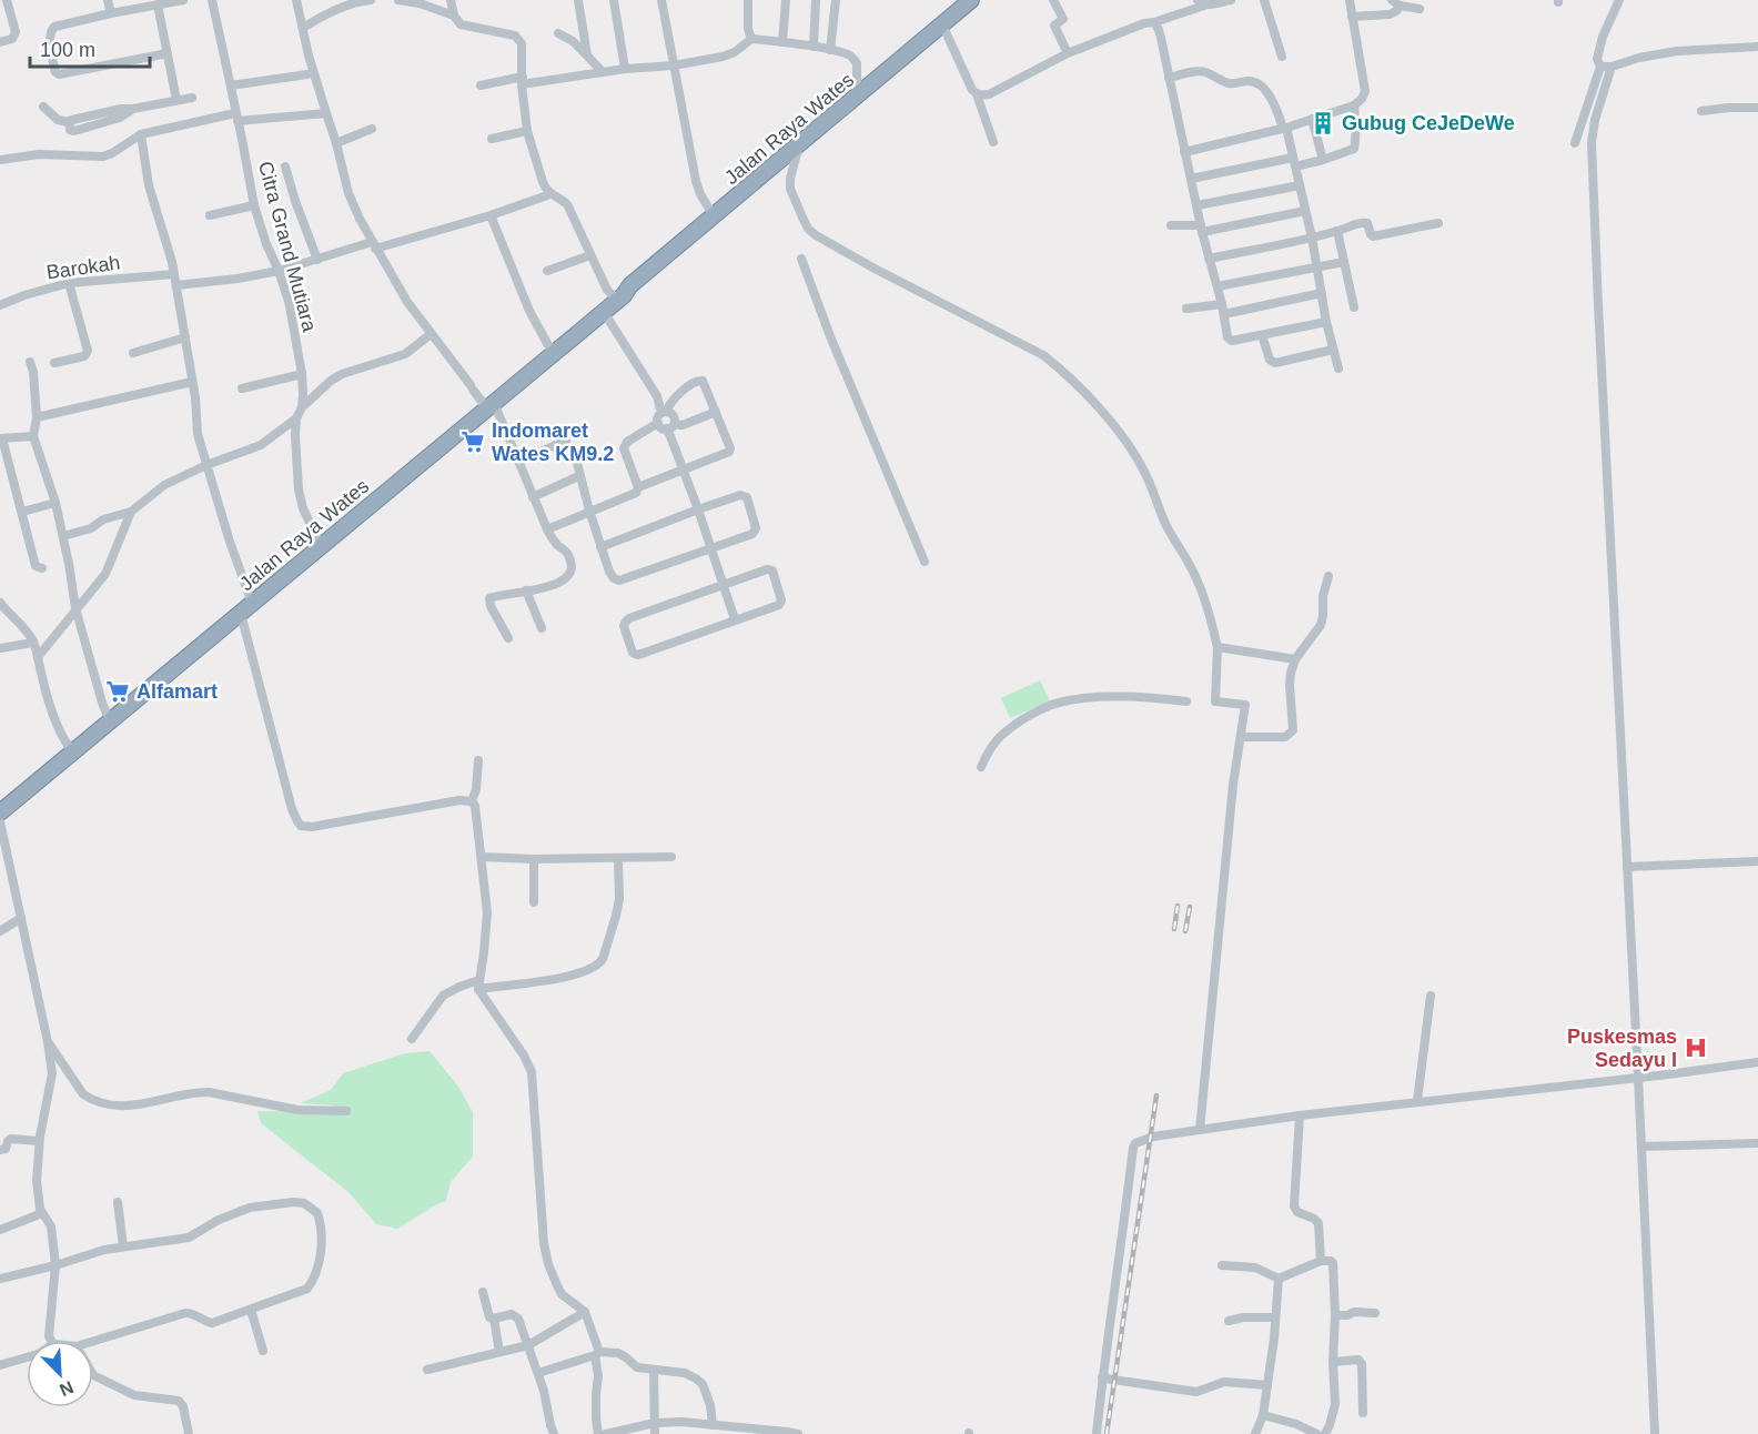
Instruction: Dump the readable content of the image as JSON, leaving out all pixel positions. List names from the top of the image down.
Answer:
{
  "streets": {
    "highway": ["Jalan Raya Wates"],
    "street": ["Citra Grand Mutiara", "Barokah"]
  },
  "crossings": [
    ["Jalan Raya Wates", "Citra Grand Mutiara"]
  ],
  "places": {
    "building": ["Gubug CeJeDeWe"],
    "supermarket": ["Indomaret Wates KM9.2", "Alfamart"],
    "hospital": ["Puskesmas Sedayu I"]
  },
  "scale_bar": "100 m",
  "north": "bottom right"
}
